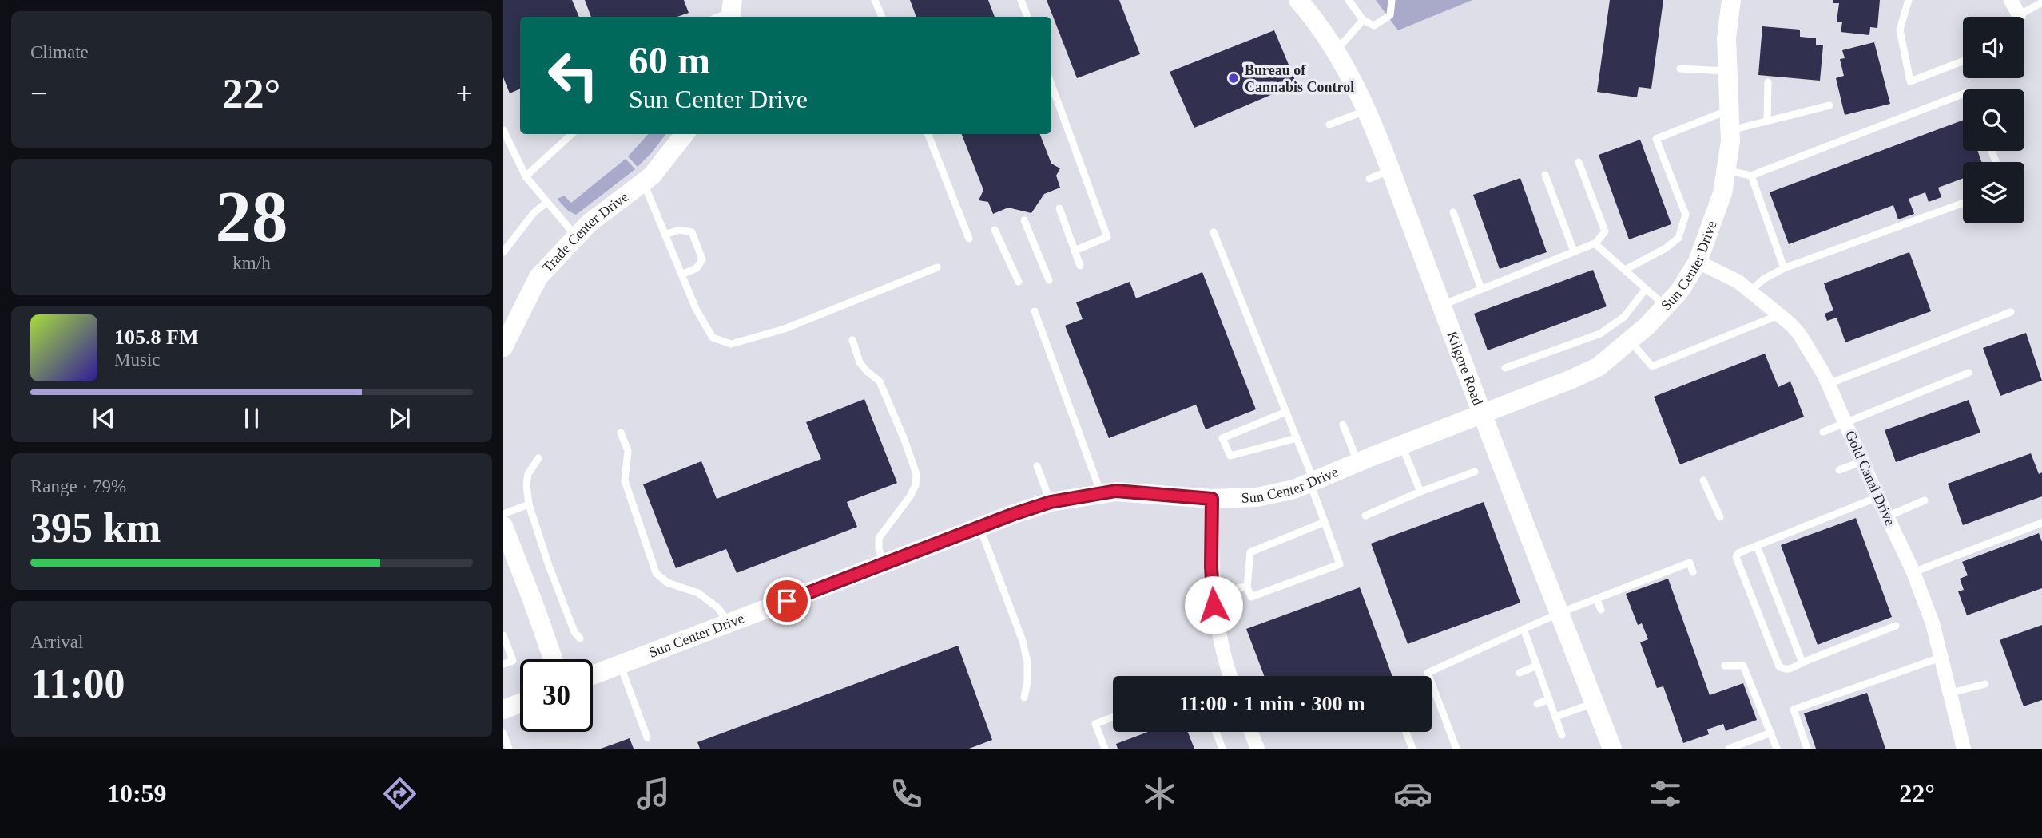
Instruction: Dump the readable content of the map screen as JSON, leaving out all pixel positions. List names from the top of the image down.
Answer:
{
  "streets": {
    "street": [
      "Trade Center Drive",
      "Sun Center Drive",
      "Kilgore Road",
      "Gold Canal Drive"
    ]
  },
  "crossings": [
    ["Sun Center Drive", "Kilgore Road"],
    ["Sun Center Drive", "Gold Canal Drive"]
  ],
  "places": ["Bureau of Cannabis Control"],
  "page": {
    "tile": [
      "Climate",
      ["28", "km/h"],
      ["Range · 79%", "395 km"],
      ["Arrival", "11:00"]
    ],
    "turn": ["60 m", "Sun Center Drive"],
    "heat": ["−", "22°", "+"],
    "song": ["105.8 FM", "Music"],
    "limit": "30",
    "trip": "11:00 · 1 min · 300 m",
    "tabs": ["10:59", "22°"]
  }
}
